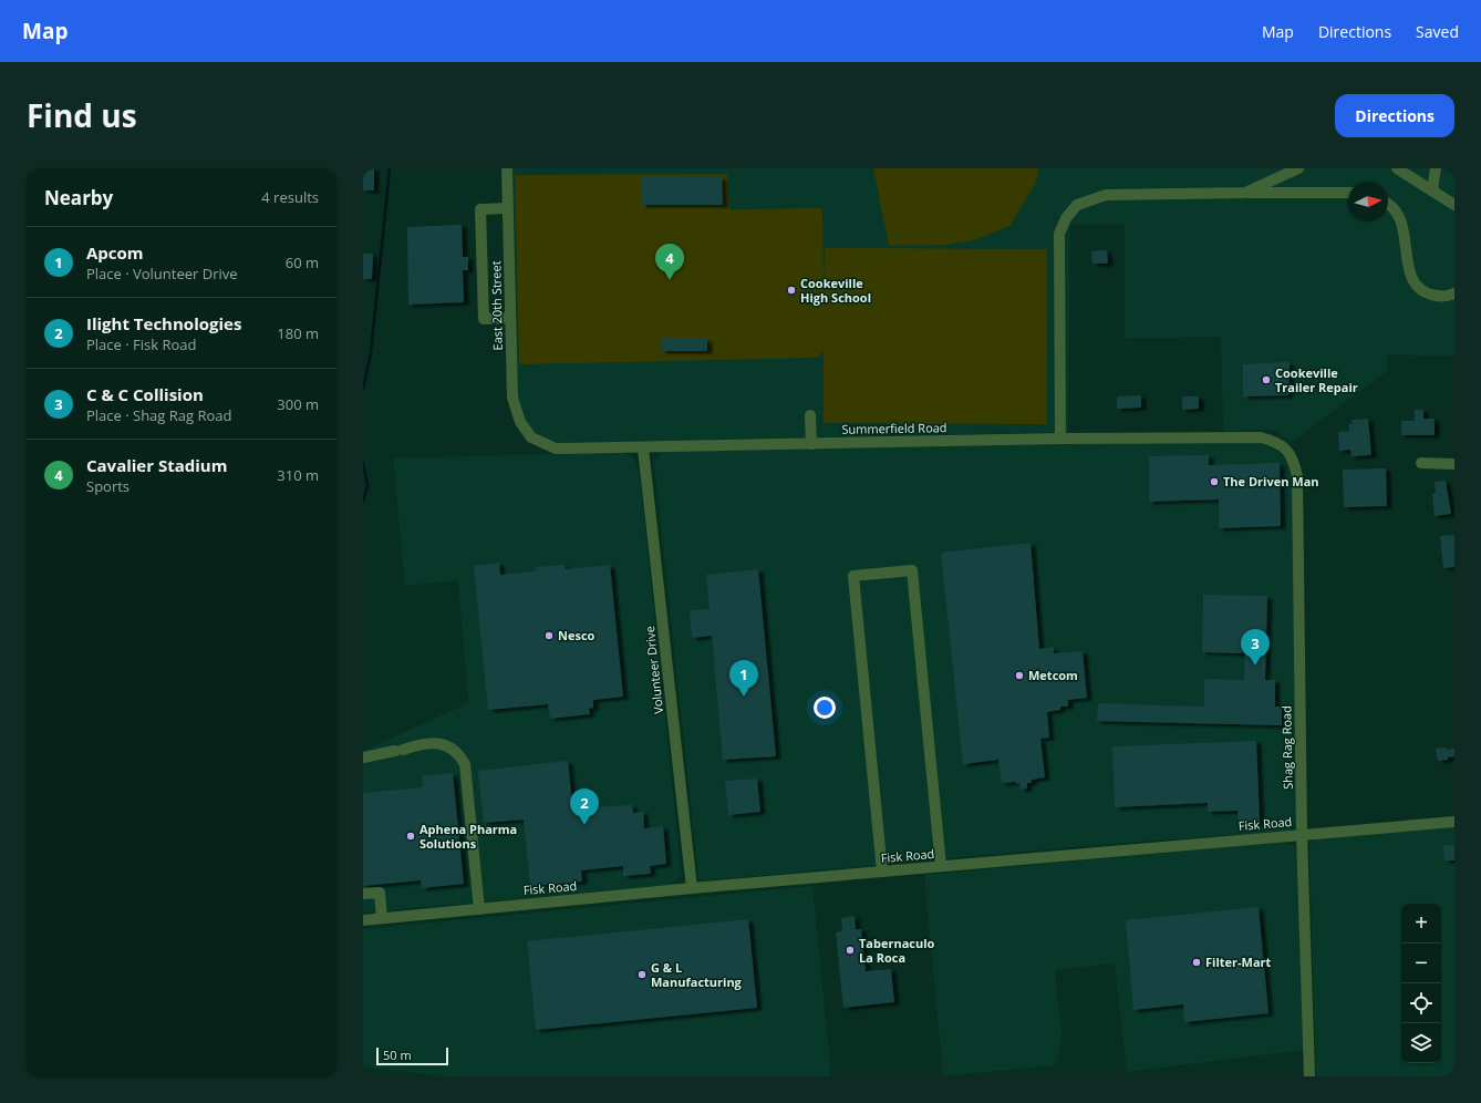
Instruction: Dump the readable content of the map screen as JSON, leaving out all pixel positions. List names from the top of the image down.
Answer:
{
  "streets": {
    "street": [
      "East 20th Street",
      "Summerfield Road",
      "Volunteer Drive",
      "Shag Rag Road",
      "Fisk Road"
    ]
  },
  "crossings": [
    ["East 20th Street", "Summerfield Road"],
    ["Summerfield Road", "Volunteer Drive"],
    ["Summerfield Road", "Shag Rag Road"],
    ["Volunteer Drive", "Fisk Road"],
    ["Shag Rag Road", "Fisk Road"]
  ],
  "places": [
    "Cookeville High School",
    "Cookeville Trailer Repair",
    "The Driven Man",
    "Nesco",
    "Metcom",
    "Aphena Pharma Solutions",
    "Tabernaculo La Roca",
    "Filter-Mart",
    "G & L Manufacturing"
  ],
  "scale_bar": "50 m",
  "north": "right",
  "page": {
    "header": "Map",
    "nav": ["Map", "Directions", "Saved"],
    "title": "Find us",
    "buttons": "Directions",
    "heading": ["Nearby", "4 results"],
    "list": [
      {
        "mark": "1",
        "name": "Apcom",
        "note": "Place · Volunteer Drive",
        "value": "60 m"
      },
      {
        "mark": "2",
        "name": "Ilight Technologies",
        "note": "Place · Fisk Road",
        "value": "180 m"
      },
      {
        "mark": "3",
        "name": "C & C Collision",
        "note": "Place · Shag Rag Road",
        "value": "300 m"
      },
      {
        "mark": "4",
        "name": "Cavalier Stadium",
        "note": "Sports",
        "value": "310 m"
      }
    ],
    "pins": [
      "4",
      "3",
      "1",
      "2"
    ],
    "map_buttons": ["+", "−"],
    "scale": "50 m"
  }
}
